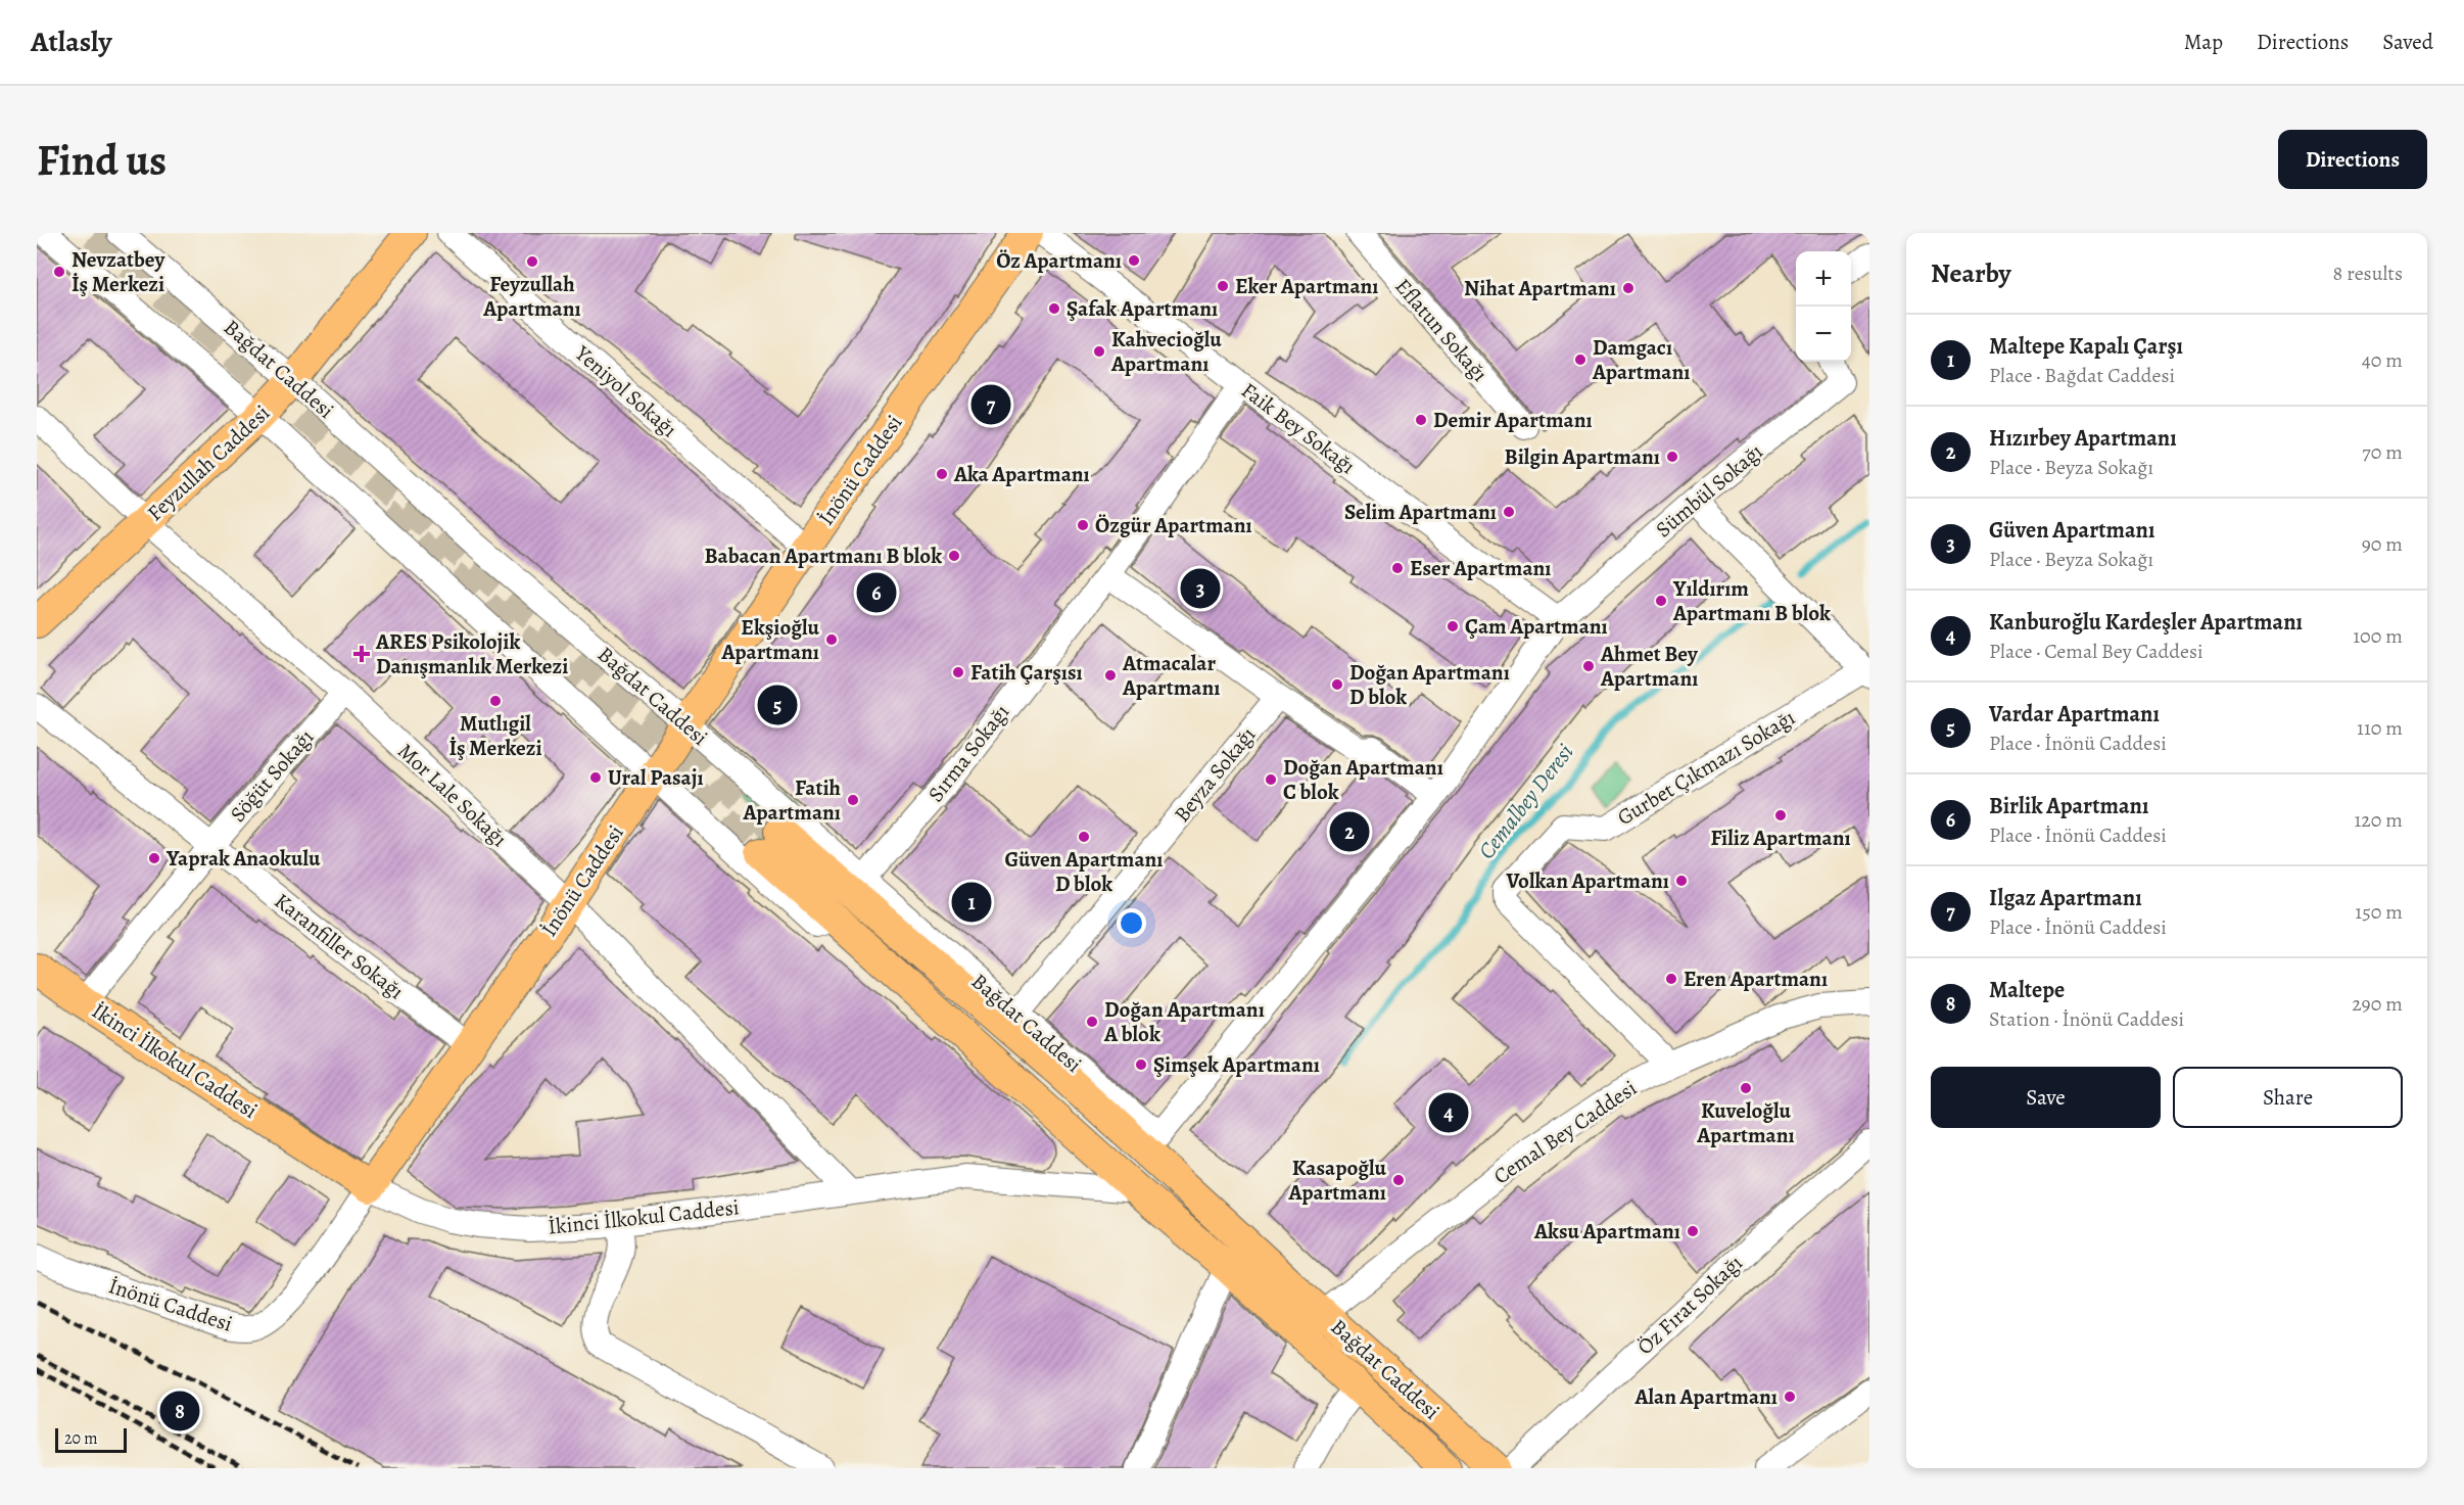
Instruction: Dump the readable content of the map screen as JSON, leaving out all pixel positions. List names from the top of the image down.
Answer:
{
  "streets": {
    "main road": [
      "Bağdat Caddesi",
      "Feyzullah Caddesi",
      "İnönü Caddesi",
      "İkinci İlkokul Caddesi"
    ],
    "street": [
      "Eflatun Sokağı",
      "Yeniyol Sokağı",
      "Faik Bey Sokağı",
      "Sümbül Sokağı",
      "Sırma Sokağı",
      "Gurbet Çıkmazı Sokağı",
      "Beyza Sokağı",
      "Söğüt Sokağı",
      "Mor Lale Sokağı",
      "Karanfiller Sokağı",
      "Cemal Bey Caddesi",
      "Öz Fırat Sokağı"
    ]
  },
  "crossings": [
    ["Bağdat Caddesi", "Feyzullah Caddesi"],
    ["Bağdat Caddesi", "İnönü Caddesi"],
    ["Bağdat Caddesi", "Sümbül Sokağı"],
    ["Bağdat Caddesi", "Sırma Sokağı"],
    ["Bağdat Caddesi", "Beyza Sokağı"],
    ["Bağdat Caddesi", "İkinci İlkokul Caddesi"],
    ["Bağdat Caddesi", "Cemal Bey Caddesi"],
    ["Yeniyol Sokağı", "İnönü Caddesi"],
    ["Faik Bey Sokağı", "Sümbül Sokağı"],
    ["Faik Bey Sokağı", "Sırma Sokağı"],
    ["Feyzullah Caddesi", "Mor Lale Sokağı"],
    ["İnönü Caddesi", "Mor Lale Sokağı"],
    ["İnönü Caddesi", "Karanfiller Sokağı"],
    ["İnönü Caddesi", "İkinci İlkokul Caddesi"],
    ["Gurbet Çıkmazı Sokağı", "Cemal Bey Caddesi"],
    ["Söğüt Sokağı", "Mor Lale Sokağı"],
    ["Söğüt Sokağı", "Karanfiller Sokağı"],
    ["Söğüt Sokağı", "İkinci İlkokul Caddesi"],
    ["Mor Lale Sokağı", "İkinci İlkokul Caddesi"]
  ],
  "water": ["Cemalbey Deresi"],
  "places": {
    "other": [
      "Öz Apartmanı",
      "Feyzullah Apartmanı",
      "Nevzatbey İş Merkezi",
      "Eker Apartmanı",
      "Nihat Apartmanı",
      "Şafak Apartmanı",
      "Kahvecioğlu Apartmanı",
      "Damgacı Apartmanı",
      "Demir Apartmanı",
      "Bilgin Apartmanı",
      "Aka Apartmanı",
      "Selim Apartmanı",
      "Özgür Apartmanı",
      "Babacan Apartmanı B blok",
      "Eser Apartmanı",
      "Yıldırım Apartmanı B blok",
      "Çam Apartmanı",
      "Ekşioğlu Apartmanı",
      "Ahmet Bey Apartmanı",
      "Fatih Çarşısı",
      "Atmacalar Apartmanı",
      "Doğan Apartmanı D blok",
      "Mutlıgil İş Merkezi",
      "Ural Pasajı",
      "Doğan Apartmanı C blok",
      "Fatih Apartmanı",
      "Filiz Apartmanı",
      "Güven Apartmanı D blok",
      "Yaprak Anaokulu",
      "Volkan Apartmanı",
      "Eren Apartmanı",
      "Doğan Apartmanı A blok",
      "Şimşek Apartmanı",
      "Kuveloğlu Apartmanı",
      "Kasapoğlu Apartmanı",
      "Aksu Apartmanı",
      "Alan Apartmanı"
    ],
    "health": ["ARES Psikolojik Danışmanlık Merkezi"]
  },
  "scale_bar": "20 m",
  "page": {
    "header": "Atlasly",
    "nav": ["Map", "Directions", "Saved"],
    "buttons": [
      "Directions",
      ["Save", "Share"]
    ],
    "title": "Find us",
    "heading": ["Nearby", "8 results"],
    "map_buttons": ["+", "−"],
    "list": [
      {
        "mark": "1",
        "name": "Maltepe Kapalı Çarşı",
        "note": "Place · Bağdat Caddesi",
        "value": "40 m"
      },
      {
        "mark": "2",
        "name": "Hızırbey Apartmanı",
        "note": "Place · Beyza Sokağı",
        "value": "70 m"
      },
      {
        "mark": "3",
        "name": "Güven Apartmanı",
        "note": "Place · Beyza Sokağı",
        "value": "90 m"
      },
      {
        "mark": "4",
        "name": "Kanburoğlu Kardeşler Apartmanı",
        "note": "Place · Cemal Bey Caddesi",
        "value": "100 m"
      },
      {
        "mark": "5",
        "name": "Vardar Apartmanı",
        "note": "Place · İnönü Caddesi",
        "value": "110 m"
      },
      {
        "mark": "6",
        "name": "Birlik Apartmanı",
        "note": "Place · İnönü Caddesi",
        "value": "120 m"
      },
      {
        "mark": "7",
        "name": "Ilgaz Apartmanı",
        "note": "Place · İnönü Caddesi",
        "value": "150 m"
      },
      {
        "mark": "8",
        "name": "Maltepe",
        "note": "Station · İnönü Caddesi",
        "value": "290 m"
      }
    ],
    "pins": [
      "7",
      "3",
      "6",
      "5",
      "2",
      "1",
      "4",
      "8"
    ],
    "scale": "20 m"
  }
}
